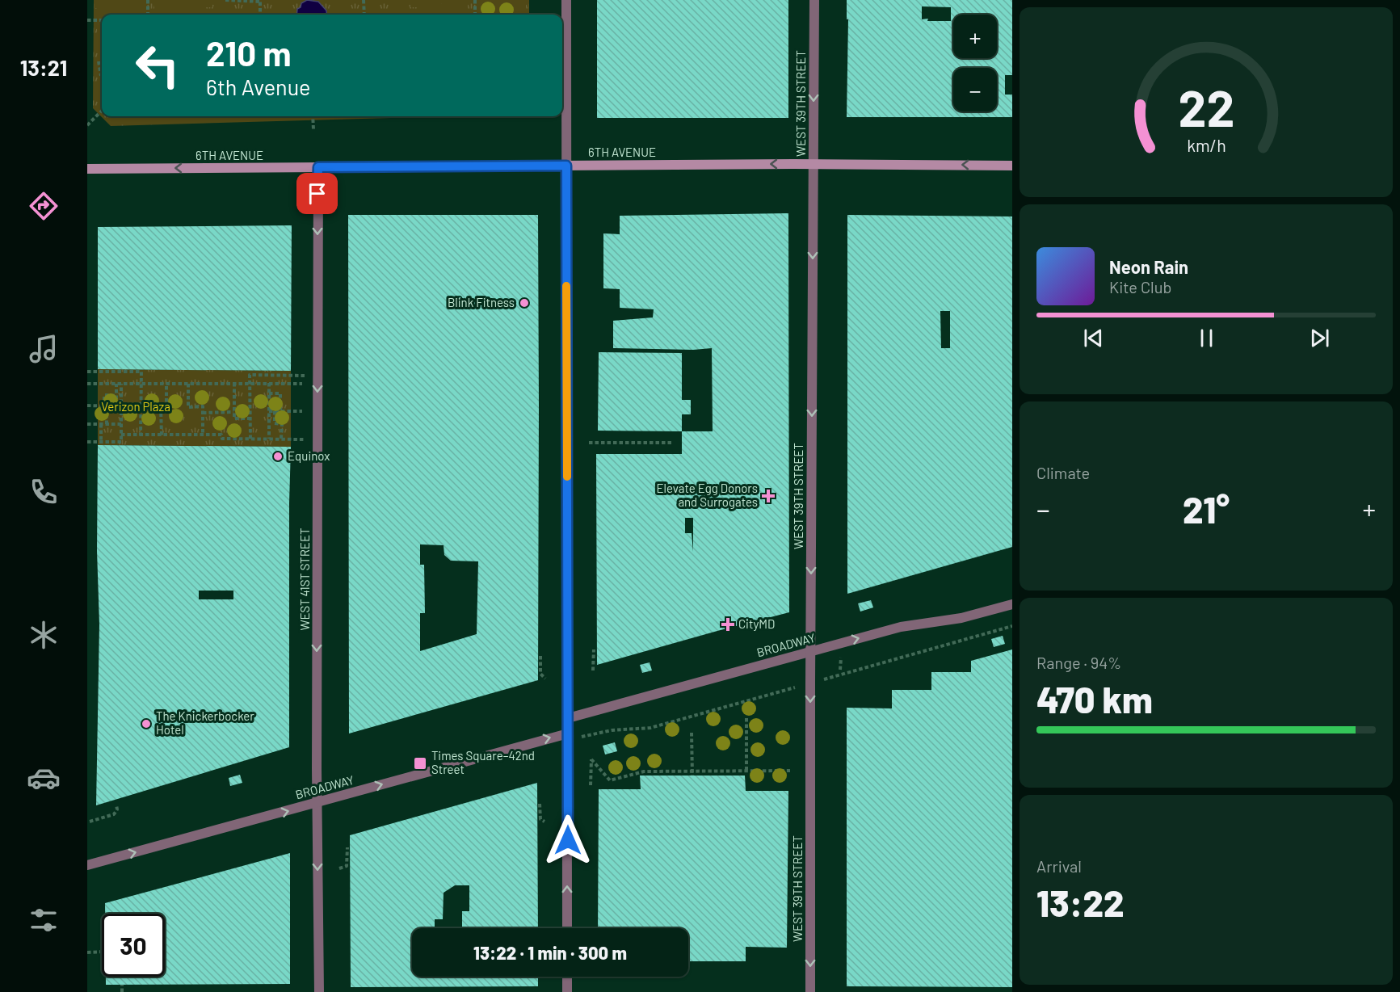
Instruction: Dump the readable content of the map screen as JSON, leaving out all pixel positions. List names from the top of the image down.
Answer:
{
  "streets": {
    "main road": ["6TH AVENUE"],
    "street": ["WEST 39TH STREET", "WEST 41ST STREET", "BROADWAY"]
  },
  "crossings": [
    ["WEST 39TH STREET", "6TH AVENUE"],
    ["WEST 39TH STREET", "BROADWAY"],
    ["6TH AVENUE", "WEST 41ST STREET"],
    ["WEST 41ST STREET", "BROADWAY"]
  ],
  "one_way": [
    "WEST 39TH STREET",
    "6TH AVENUE",
    "WEST 41ST STREET",
    "BROADWAY"
  ],
  "parks": ["Verizon Plaza"],
  "places": {
    "other": ["Blink Fitness", "Equinox", "The Knickerbocker Hotel"],
    "health": ["Elevate Egg Donors and Surrogates", "CityMD"],
    "transit": ["Times Square–42nd Street"]
  },
  "page": {
    "tabs": "13:21",
    "map_buttons": ["+", "−"],
    "turn": ["210 m", "6th Avenue"],
    "song": ["Neon Rain", "Kite Club"],
    "tile": [
      "Climate",
      ["Range · 94%", "470 km"],
      ["Arrival", "13:22"]
    ],
    "heat": ["−", "21°", "+"],
    "limit": "30",
    "trip": "13:22 · 1 min · 300 m",
    "gauge": ["22", "km/h"]
  }
}
